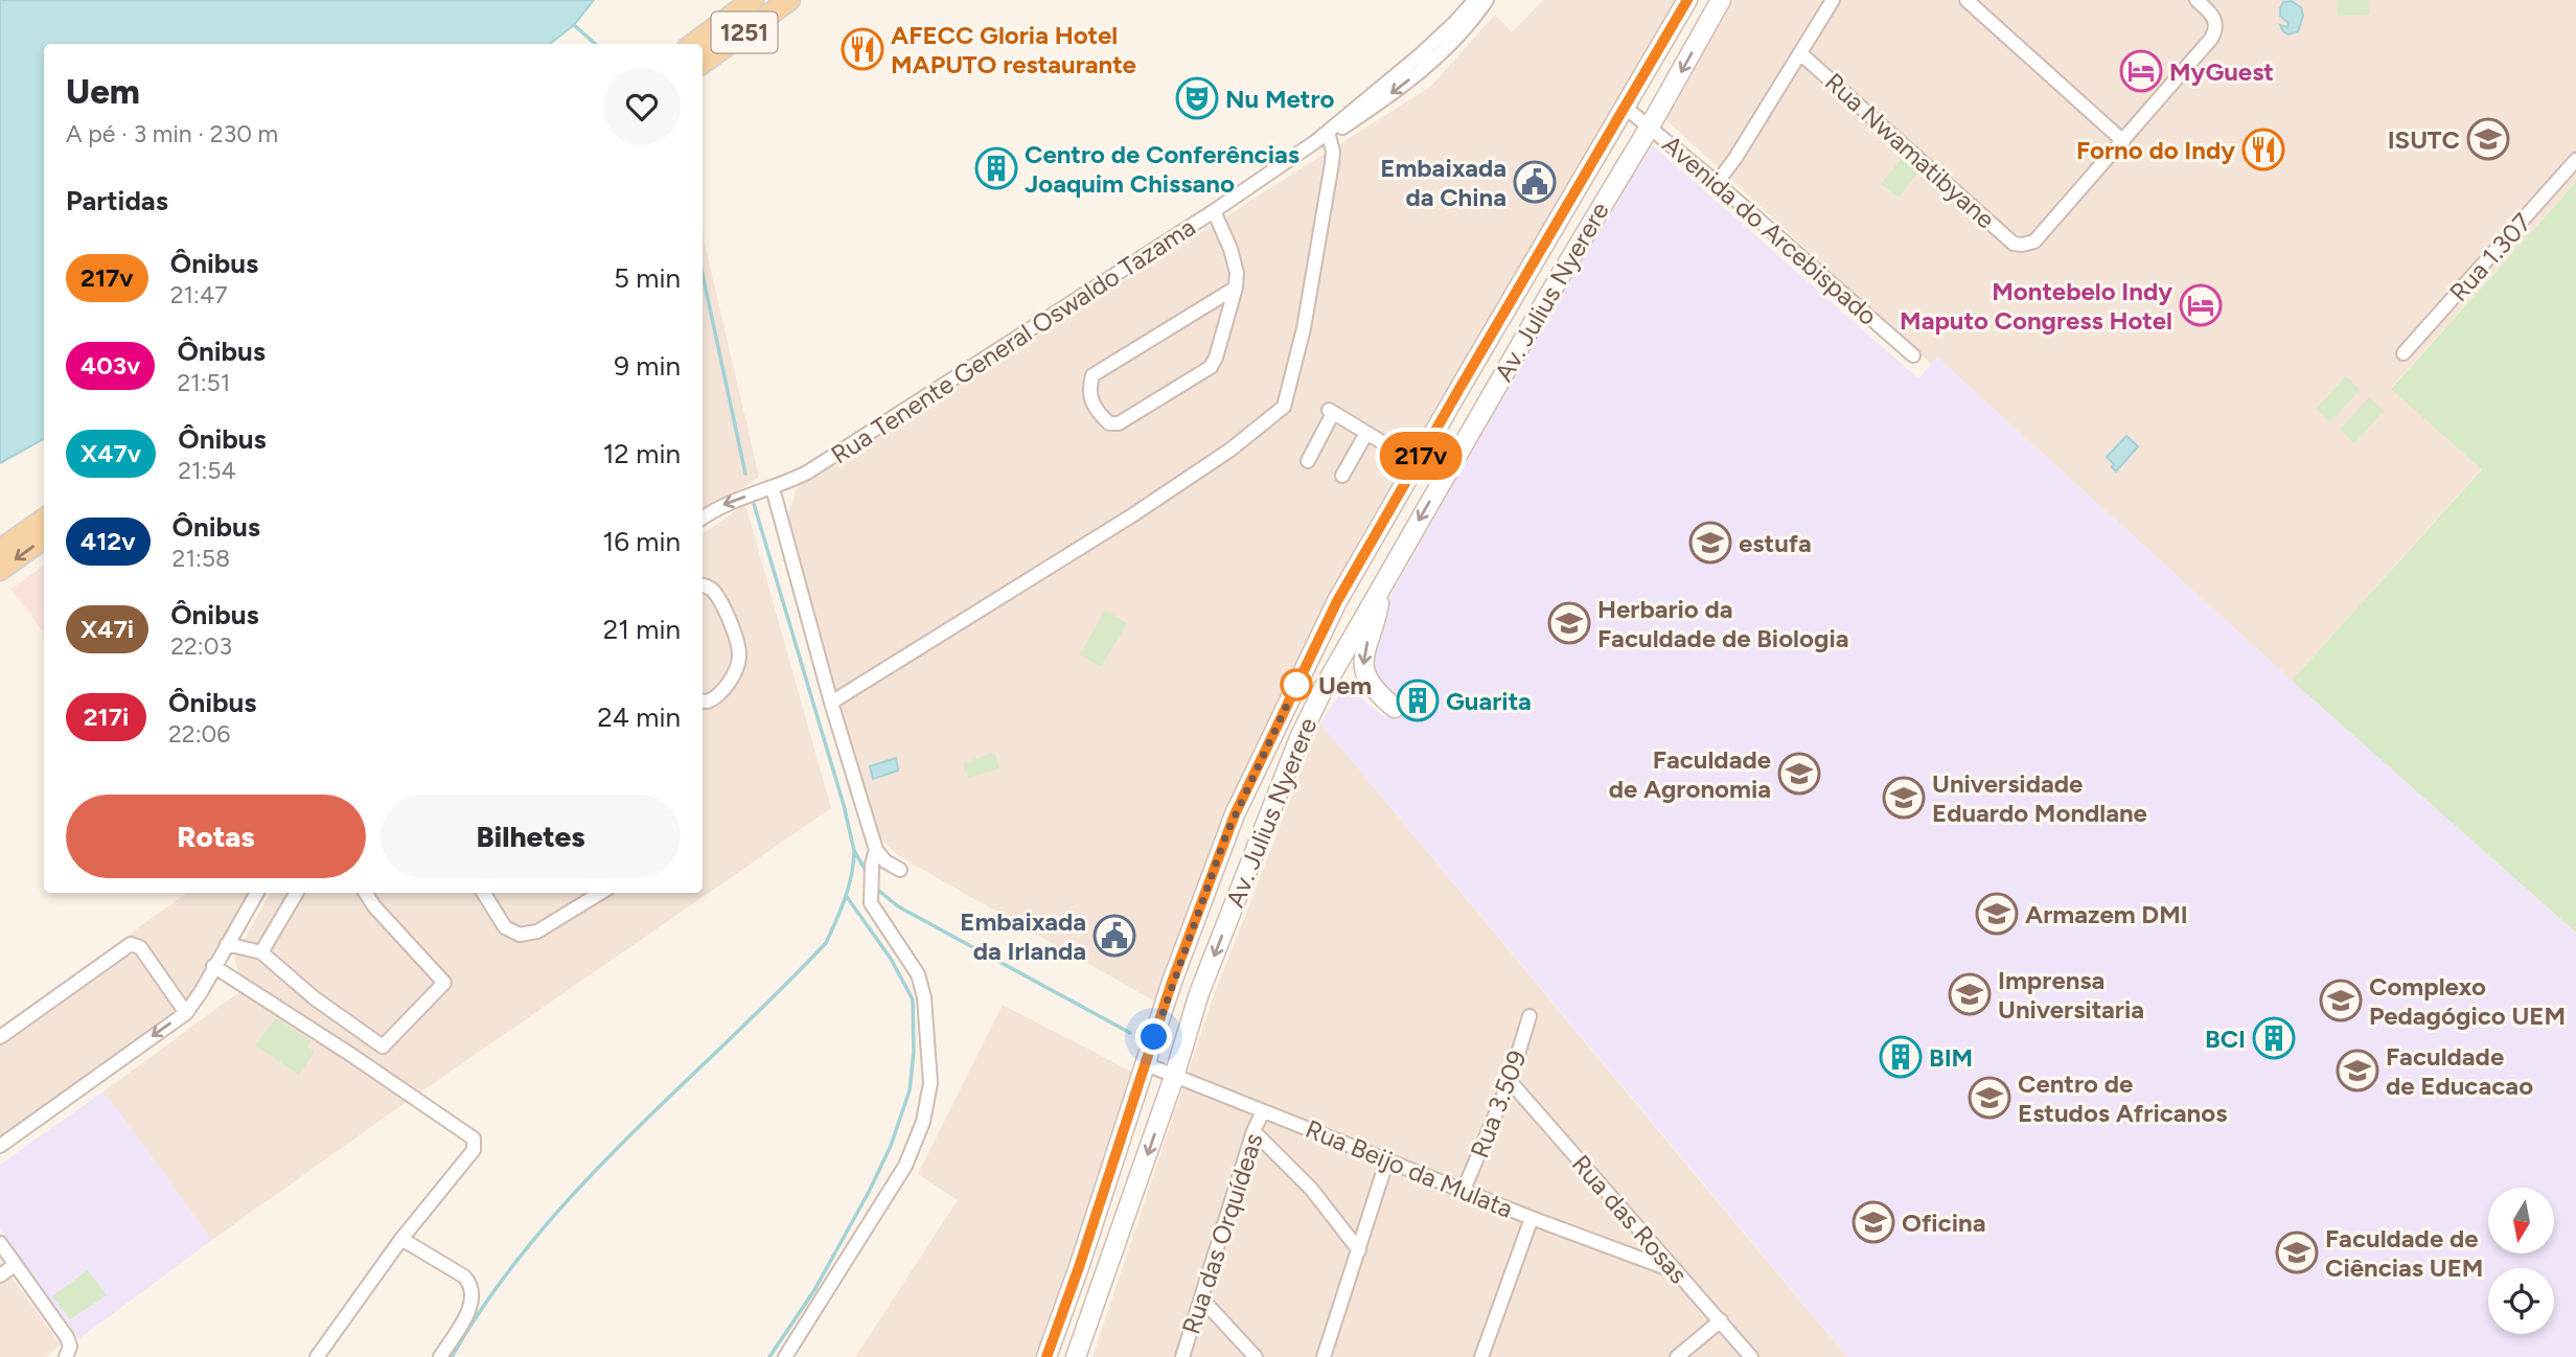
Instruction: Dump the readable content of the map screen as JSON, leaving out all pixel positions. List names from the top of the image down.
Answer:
{
  "streets": {
    "main road": ["1251", "Av. Julius Nyerere"],
    "street": [
      "Rua Nwamatibyane",
      "Avenida do Arcebispado",
      "Rua 1.307",
      "Rua Tenente General Oswaldo Tazama",
      "Rua 3.509",
      "Rua Beijo da Mulata",
      "Rua das Rosas",
      "Rua das Orquídeas"
    ]
  },
  "crossings": [
    ["Avenida do Arcebispado", "Av. Julius Nyerere"],
    ["Av. Julius Nyerere", "Rua Beijo da Mulata"],
    ["Rua 3.509", "Rua Beijo da Mulata"],
    ["Rua 3.509", "Rua das Rosas"],
    ["Rua Beijo da Mulata", "Rua das Rosas"],
    ["Rua Beijo da Mulata", "Rua das Orquídeas"]
  ],
  "places": {
    "restaurant": ["AFECC Gloria Hotel MAPUTO restaurante", "Forno do Indy"],
    "hotel": ["MyGuest", "Montebelo Indy Maputo Congress Hotel"],
    "theatre": ["Nu Metro"],
    "school or university": [
      "ISUTC",
      "estufa",
      "Herbario da Faculdade de Biologia",
      "Faculdade de Agronomia",
      "Universidade Eduardo Mondlane",
      "Armazem DMI",
      "Imprensa Universitaria",
      "Complexo Pedagógico UEM",
      "Faculdade de Educacao",
      "Centro de Estudos Africanos",
      "Oficina",
      "Faculdade de Ciências UEM"
    ],
    "building": [
      "Centro de Conferências Joaquim Chissano",
      "Guarita",
      "BCI",
      "BIM"
    ],
    "public building": ["Embaixada da China", "Embaixada da Irlanda"],
    "other": ["Uem"]
  },
  "lines": ["bus line 217v"],
  "north": "bottom",
  "page": {
    "on_map": "217v",
    "heading": [
      ["Uem", "A pé · 3 min · 230 m"],
      "Partidas"
    ],
    "list": [
      {
        "mark": "217v",
        "name": "Ônibus",
        "note": "21:47",
        "value": "5 min"
      },
      {
        "mark": "403v",
        "name": "Ônibus",
        "note": "21:51",
        "value": "9 min"
      },
      {
        "mark": "X47v",
        "name": "Ônibus",
        "note": "21:54",
        "value": "12 min"
      },
      {
        "mark": "412v",
        "name": "Ônibus",
        "note": "21:58",
        "value": "16 min"
      },
      {
        "mark": "X47i",
        "name": "Ônibus",
        "note": "22:03",
        "value": "21 min"
      },
      {
        "mark": "217i",
        "name": "Ônibus",
        "note": "22:06",
        "value": "24 min"
      }
    ],
    "buttons": ["Rotas", "Bilhetes"]
  }
}
